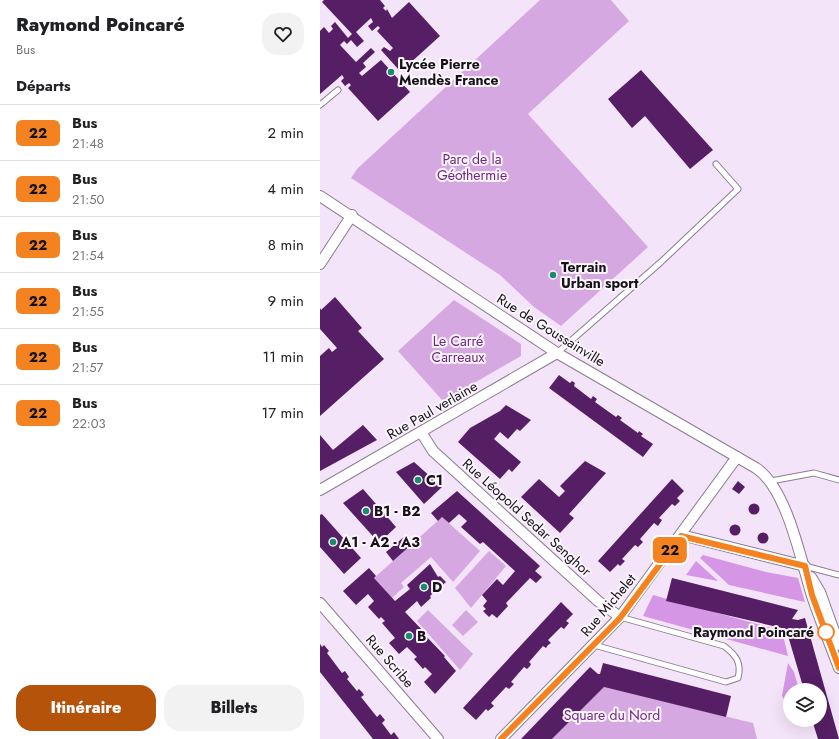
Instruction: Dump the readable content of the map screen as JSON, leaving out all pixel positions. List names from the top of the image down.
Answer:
{
  "streets": {
    "street": [
      "Rue de Goussainville",
      "Rue Paul verlaine",
      "Rue Léopold Sedar Senghor",
      "Rue Michelet",
      "Rue Scribe"
    ]
  },
  "crossings": [
    ["Rue de Goussainville", "Rue Paul verlaine"],
    ["Rue de Goussainville", "Rue Michelet"],
    ["Rue Paul verlaine", "Rue Léopold Sedar Senghor"],
    ["Rue Léopold Sedar Senghor", "Rue Michelet"]
  ],
  "parks": ["Parc de la Géothermie", "Le Carré Carreaux", "Square du Nord"],
  "places": [
    "Lycée Pierre Mendès France",
    "Terrain Urban sport",
    "C1",
    "B1 - B2",
    "A1 - A2 - A3",
    "D",
    "Raymond Poincaré",
    "B"
  ],
  "lines": ["bus line 22"],
  "page": {
    "heading": [
      ["Raymond Poincaré", "Bus"],
      "Départs"
    ],
    "on_map": "22",
    "list": [
      {
        "mark": "22",
        "name": "Bus",
        "note": "21:48",
        "value": "2 min"
      },
      {
        "mark": "22",
        "name": "Bus",
        "note": "21:50",
        "value": "4 min"
      },
      {
        "mark": "22",
        "name": "Bus",
        "note": "21:54",
        "value": "8 min"
      },
      {
        "mark": "22",
        "name": "Bus",
        "note": "21:55",
        "value": "9 min"
      },
      {
        "mark": "22",
        "name": "Bus",
        "note": "21:57",
        "value": "11 min"
      },
      {
        "mark": "22",
        "name": "Bus",
        "note": "22:03",
        "value": "17 min"
      }
    ],
    "buttons": ["Itinéraire", "Billets"]
  }
}
